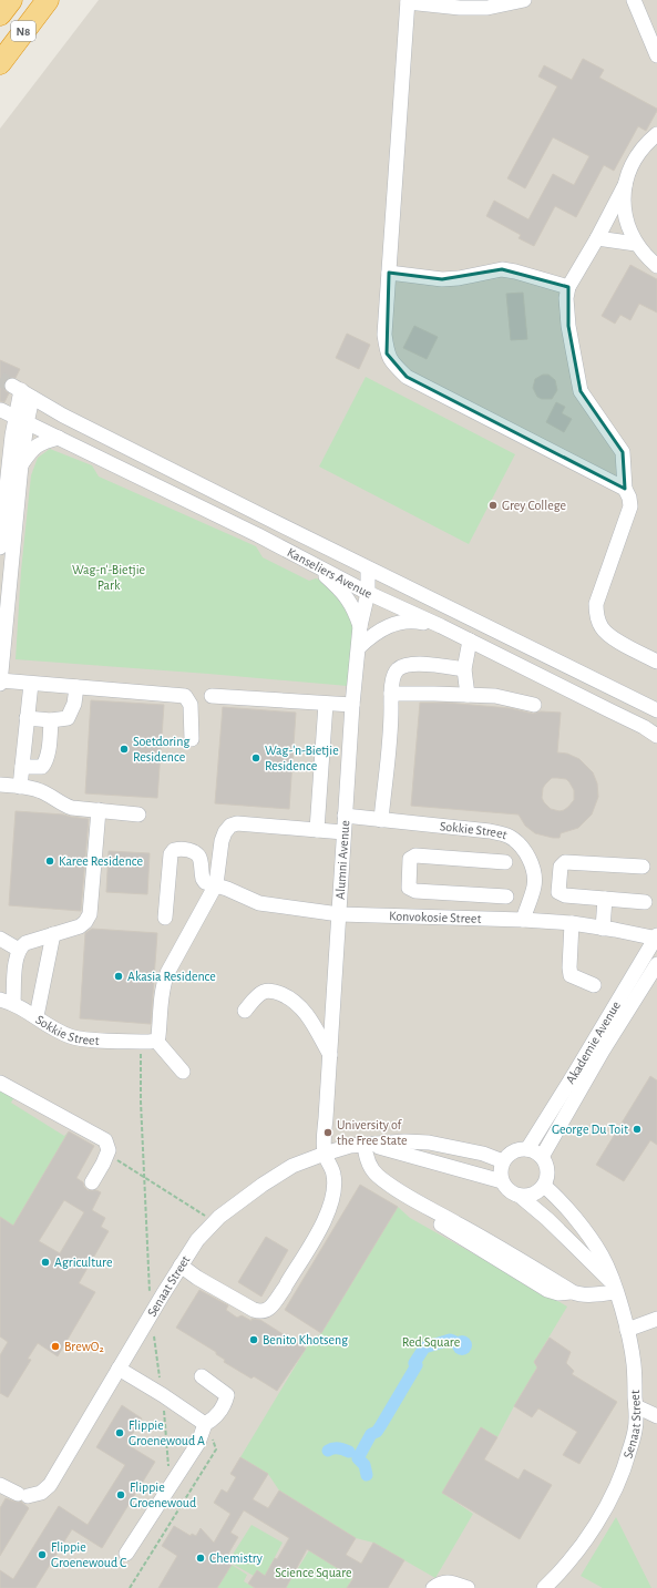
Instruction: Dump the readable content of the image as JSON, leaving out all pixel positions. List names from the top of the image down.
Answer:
{
  "streets": {
    "highway": ["N8"],
    "street": [
      "Kanseliers Avenue",
      "Sokkie Street",
      "Alumni Avenue",
      "Konvokosie Street",
      "Akademie Avenue",
      "Senaat Street"
    ]
  },
  "crossings": [
    ["Kanseliers Avenue", "Alumni Avenue"],
    ["Sokkie Street", "Alumni Avenue"],
    ["Sokkie Street", "Konvokosie Street"],
    ["Alumni Avenue", "Konvokosie Street"],
    ["Alumni Avenue", "Senaat Street"],
    ["Konvokosie Street", "Akademie Avenue"],
    ["Akademie Avenue", "Senaat Street"]
  ],
  "parks": ["Wag-n'-Bietjie Park", "Red Square", "Science Square"],
  "places": [
    "Grey College",
    "Soetdoring Residence",
    "Wag-'n-Bietjie Residence",
    "Karee Residence",
    "Akasia Residence",
    "George Du Toit",
    "University of the Free State",
    "Agriculture",
    "Benito Khotseng",
    "BrewO₂",
    "Flippie Groenewoud A",
    "Flippie Groenewoud",
    "Flippie Groenewoud C",
    "Chemistry"
  ]
}
